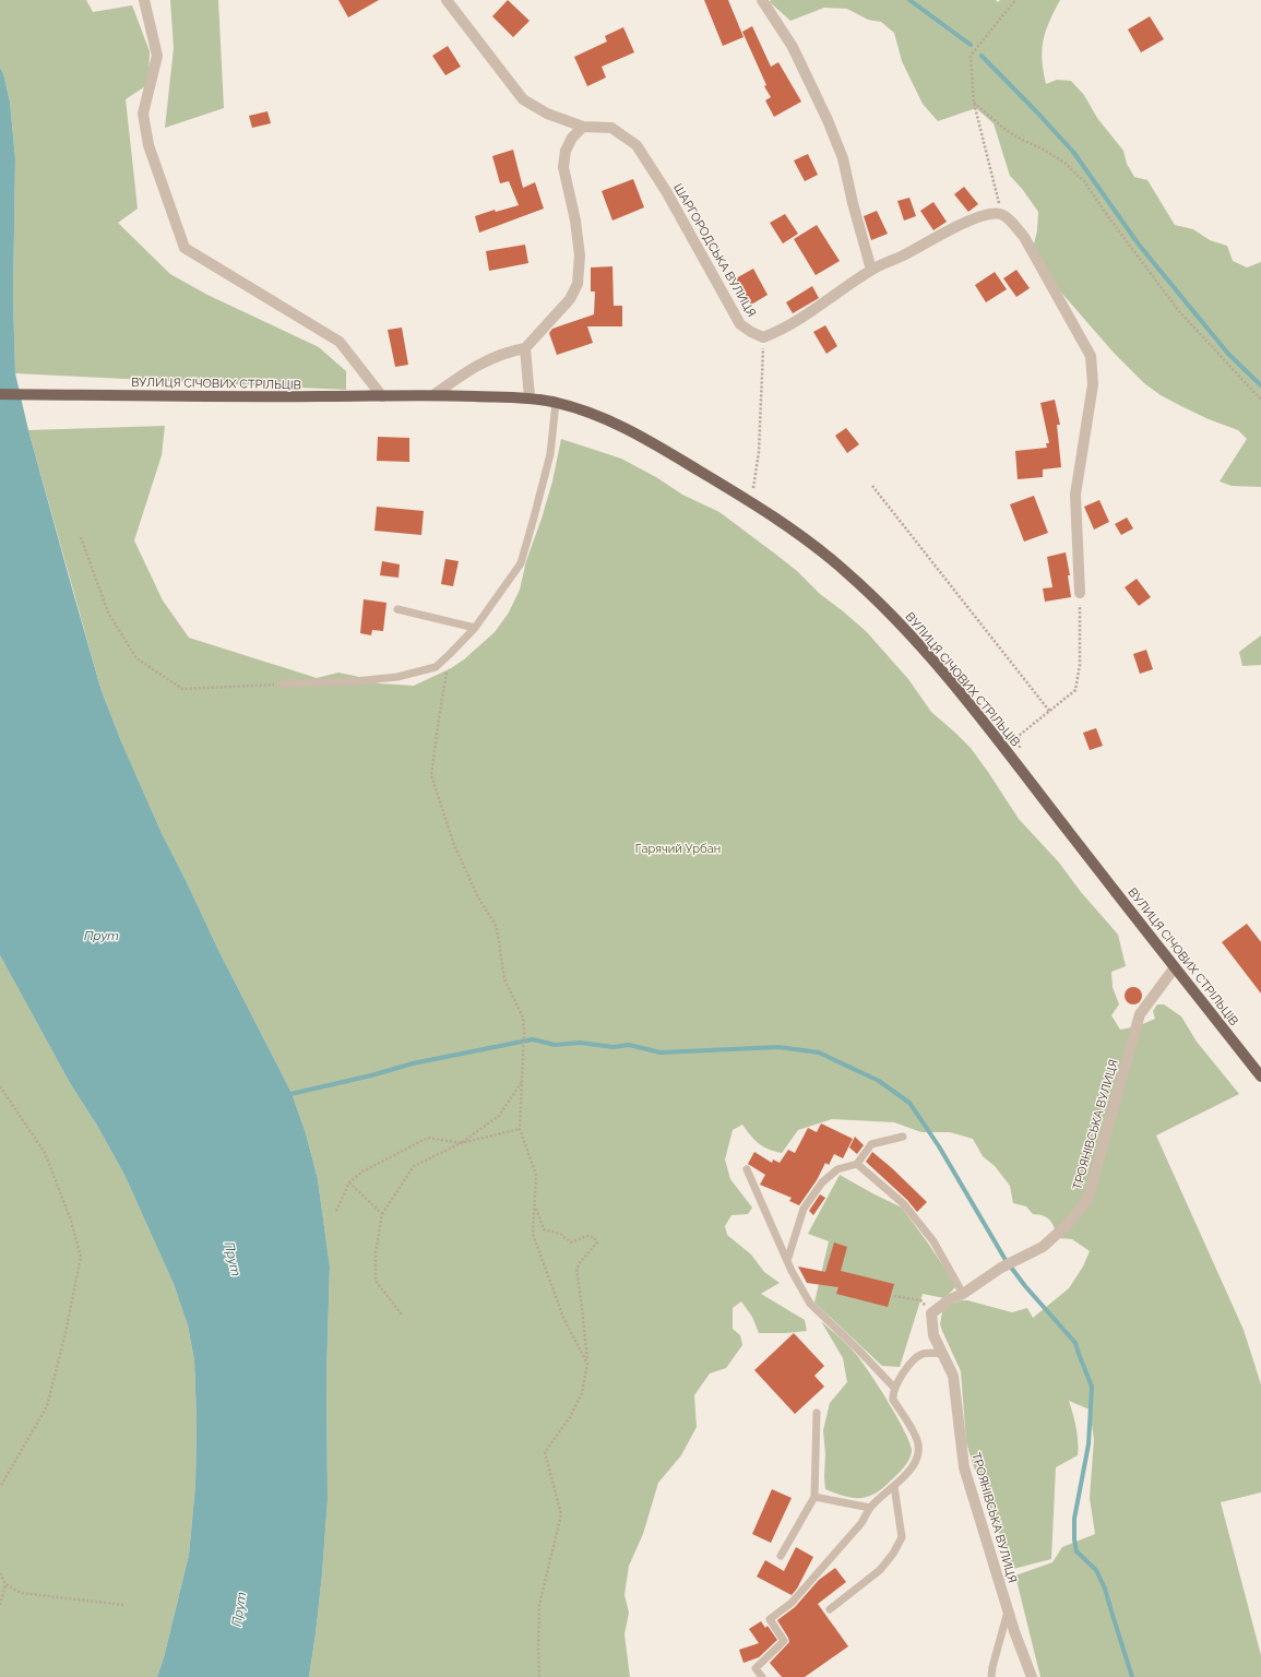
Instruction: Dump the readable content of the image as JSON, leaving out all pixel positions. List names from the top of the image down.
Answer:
{
  "streets": {
    "main road": ["ВУЛИЦЯ СІЧОВИХ СТРІЛЬЦІВ"],
    "street": ["ШАРГОРОДСЬКА ВУЛИЦЯ", "ТРОЯНІВСЬКА ВУЛИЦЯ"]
  },
  "crossings": [
    ["ВУЛИЦЯ СІЧОВИХ СТРІЛЬЦІВ", "ТРОЯНІВСЬКА ВУЛИЦЯ"]
  ],
  "water": ["Прут"],
  "parks": ["Гарячий Урбан"]
}
